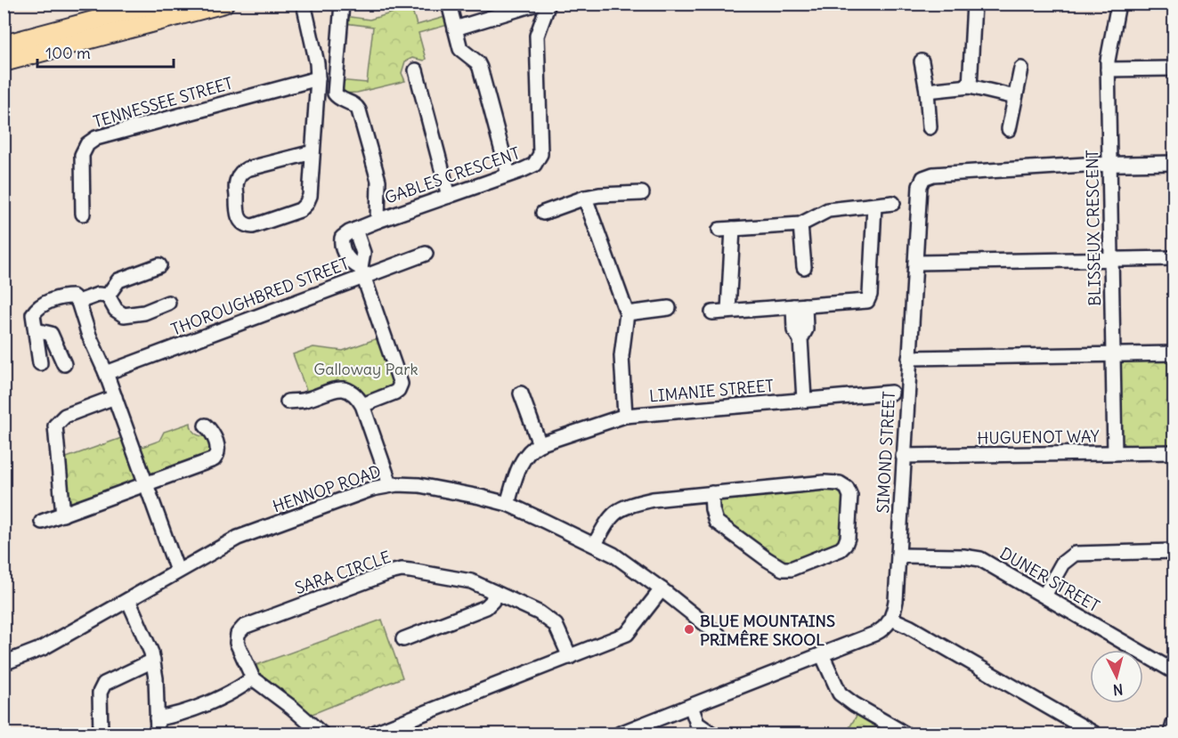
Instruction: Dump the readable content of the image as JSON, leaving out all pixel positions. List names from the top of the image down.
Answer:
{
  "streets": {
    "street": [
      "TENNESSEE STREET",
      "GABLES CRESCENT",
      "BLISSEUX CRESCENT",
      "THOROUGHBRED STREET",
      "LIMANIE STREET",
      "HUGUENOT WAY",
      "SIMOND STREET",
      "HENNOP ROAD",
      "SARA CIRCLE",
      "DUNER STREET"
    ]
  },
  "crossings": [
    ["GABLES CRESCENT", "THOROUGHBRED STREET"],
    ["BLISSEUX CRESCENT", "HUGUENOT WAY"],
    ["BLISSEUX CRESCENT", "SIMOND STREET"],
    ["LIMANIE STREET", "HENNOP ROAD"],
    ["HUGUENOT WAY", "SIMOND STREET"],
    ["SIMOND STREET", "DUNER STREET"]
  ],
  "parks": ["Galloway Park"],
  "places": ["BLUE MOUNTAINS PRIMÊRE SKOOL"],
  "scale_bar": "100 m",
  "north": "bottom"
}
